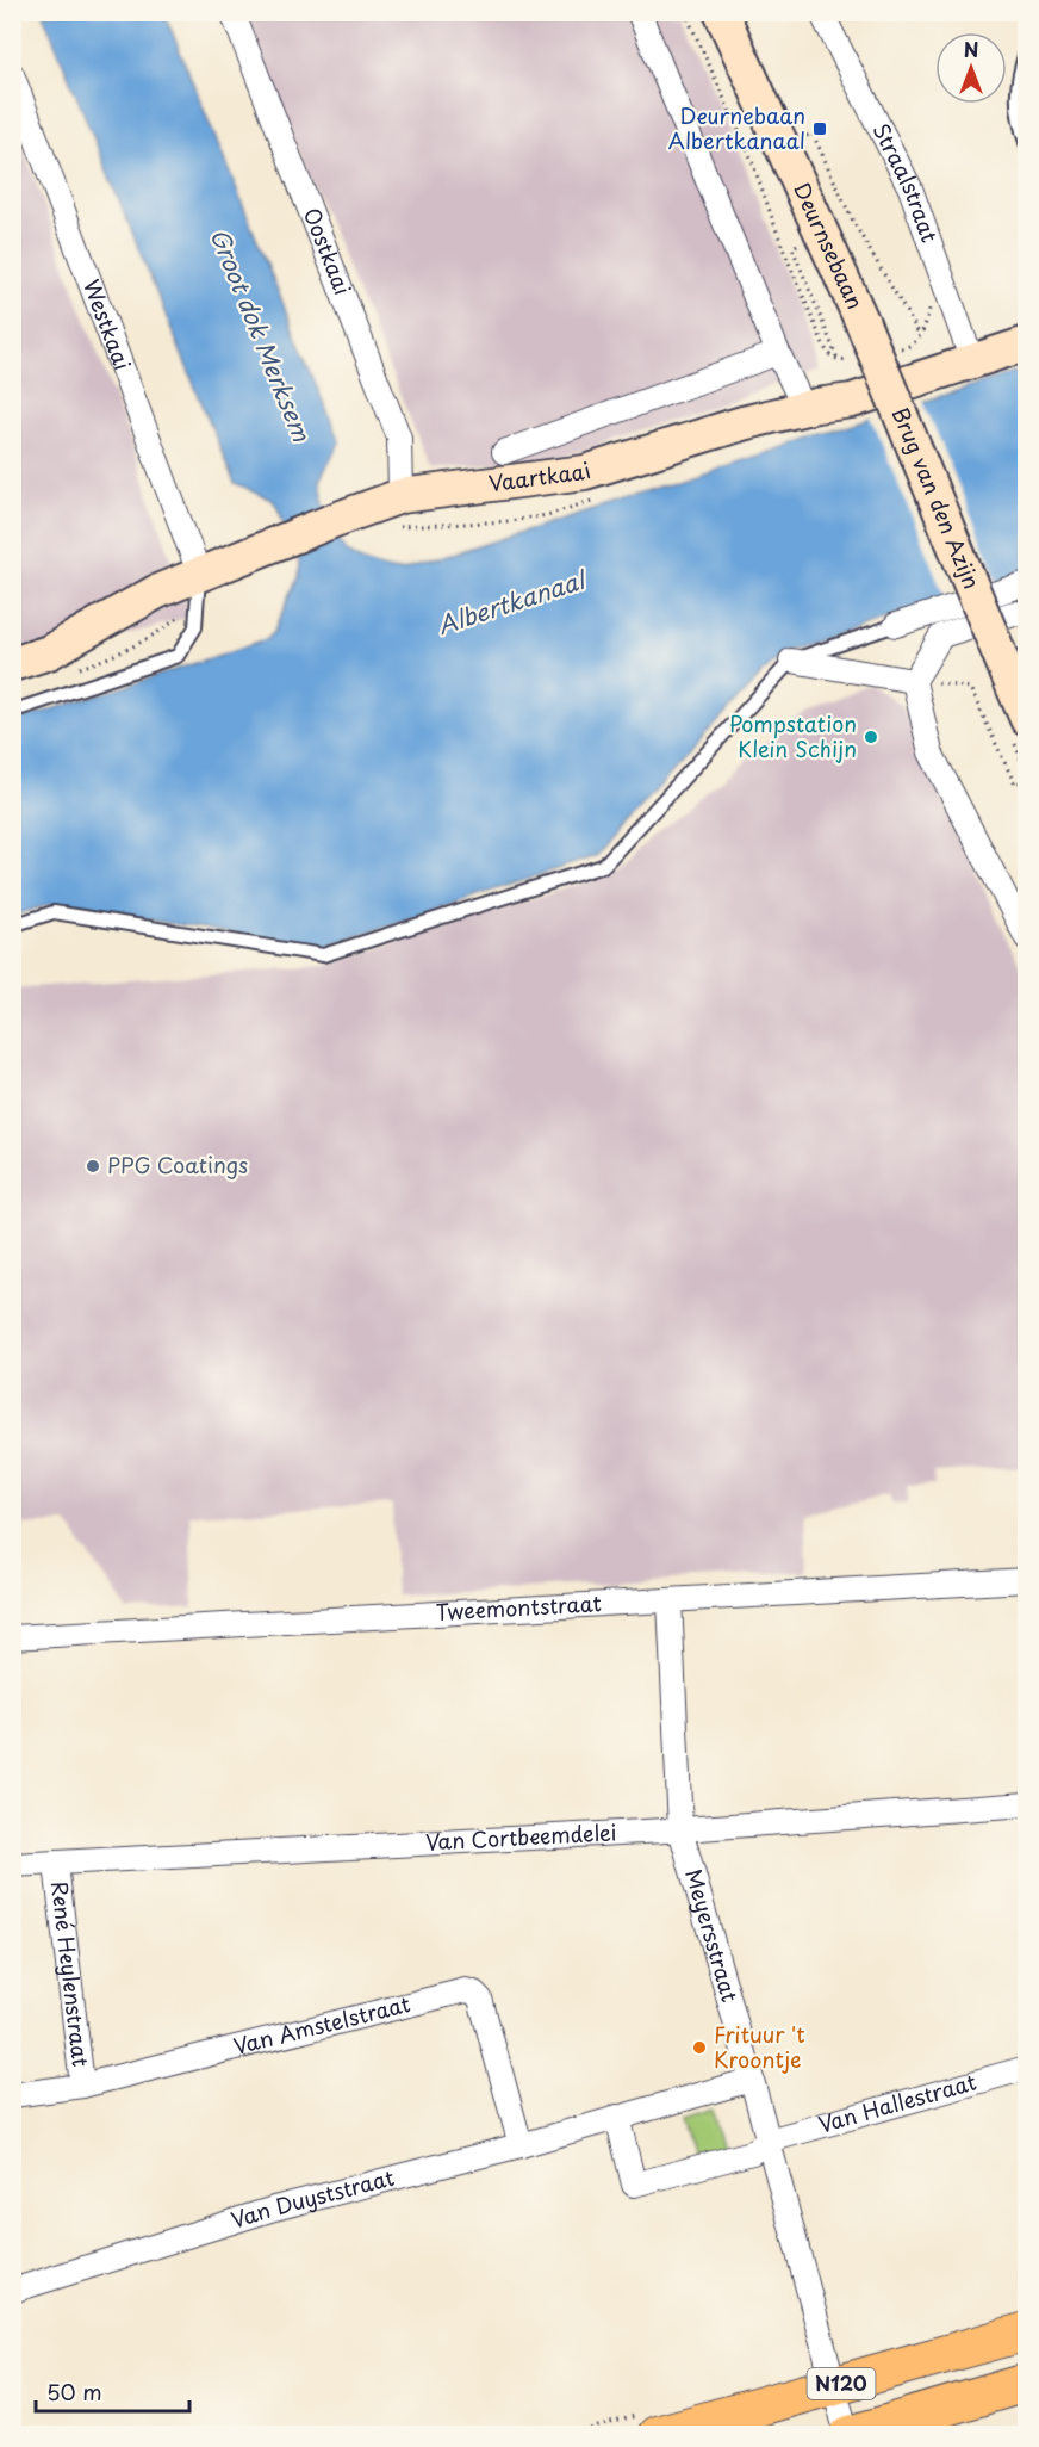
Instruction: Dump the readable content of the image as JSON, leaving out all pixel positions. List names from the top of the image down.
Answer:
{
  "streets": {
    "main road": ["N120"],
    "street": [
      "Straalstraat",
      "Deurnsebaan",
      "Oostkaai",
      "Westkaai",
      "Vaartkaai",
      "Brug van den Azijn",
      "Tweemontstraat",
      "Van Cortbeemdelei",
      "Meyersstraat",
      "René Heylenstraat",
      "Van Amstelstraat",
      "Van Hallestraat",
      "Van Duyststraat"
    ]
  },
  "crossings": [
    ["Straalstraat", "Vaartkaai"],
    ["Deurnsebaan", "Brug van den Azijn"],
    ["Oostkaai", "Vaartkaai"],
    ["Westkaai", "Vaartkaai"],
    ["Tweemontstraat", "Meyersstraat"],
    ["Van Cortbeemdelei", "Meyersstraat"],
    ["Van Cortbeemdelei", "René Heylenstraat"],
    ["Meyersstraat", "Van Hallestraat"],
    ["Meyersstraat", "Van Duyststraat"],
    ["Meyersstraat", "N120"],
    ["René Heylenstraat", "Van Amstelstraat"],
    ["Van Amstelstraat", "Van Duyststraat"]
  ],
  "water": ["Groot dok Merksem", "Albertkanaal"],
  "places": {
    "transit": ["Deurnebaan Albertkanaal"],
    "other": ["Pompstation Klein Schijn", "PPG Coatings", "Frituur 't Kroontje"]
  },
  "scale_bar": "50 m",
  "north": "top"
}
